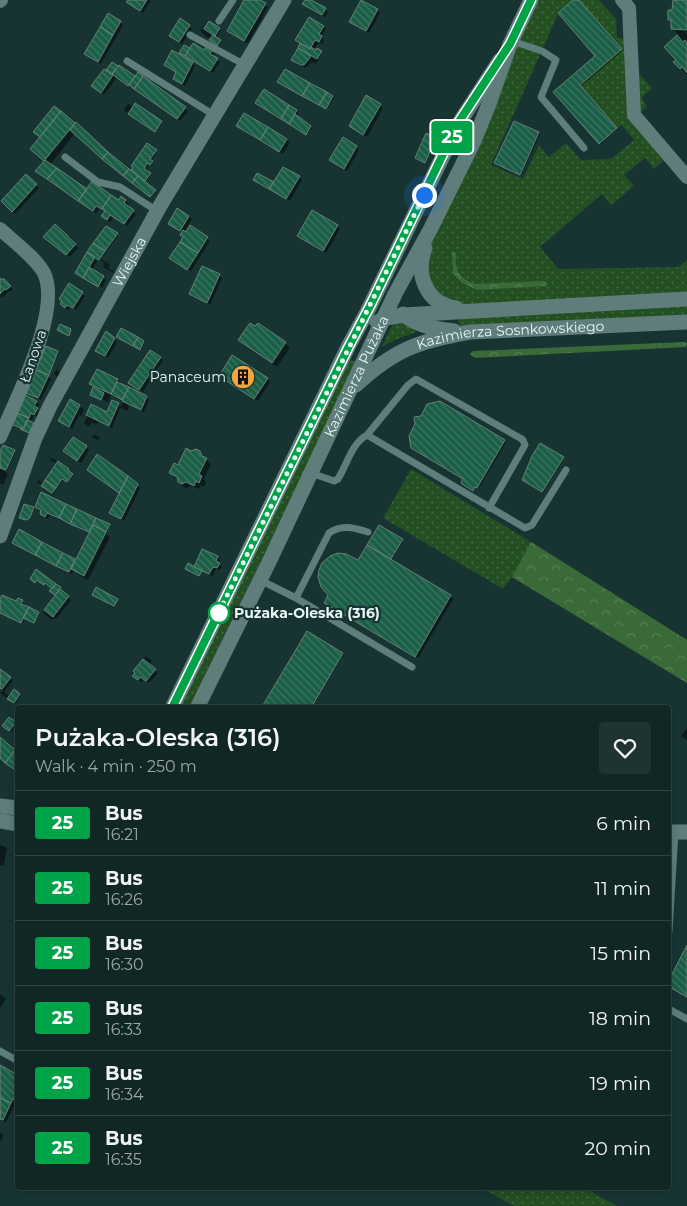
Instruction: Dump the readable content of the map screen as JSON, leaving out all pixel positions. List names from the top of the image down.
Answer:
{
  "streets": {
    "street": [
      "Wiejska",
      "Kazimierza Sosnkowskiego",
      "Łanowa",
      "Kazimierza Pużaka"
    ]
  },
  "crossings": [
    ["Kazimierza Sosnkowskiego", "Kazimierza Pużaka"]
  ],
  "places": {
    "building": ["Panaceum"],
    "other": ["Pużaka-Oleska (316)"]
  },
  "lines": ["bus line 25"],
  "page": {
    "on_map": "25",
    "heading": ["Pużaka-Oleska (316)", "Walk · 4 min · 250 m"],
    "list": [
      {
        "mark": "25",
        "name": "Bus",
        "note": "16:21",
        "value": "6 min"
      },
      {
        "mark": "25",
        "name": "Bus",
        "note": "16:26",
        "value": "11 min"
      },
      {
        "mark": "25",
        "name": "Bus",
        "note": "16:30",
        "value": "15 min"
      },
      {
        "mark": "25",
        "name": "Bus",
        "note": "16:33",
        "value": "18 min"
      },
      {
        "mark": "25",
        "name": "Bus",
        "note": "16:34",
        "value": "19 min"
      },
      {
        "mark": "25",
        "name": "Bus",
        "note": "16:35",
        "value": "20 min"
      }
    ]
  }
}
